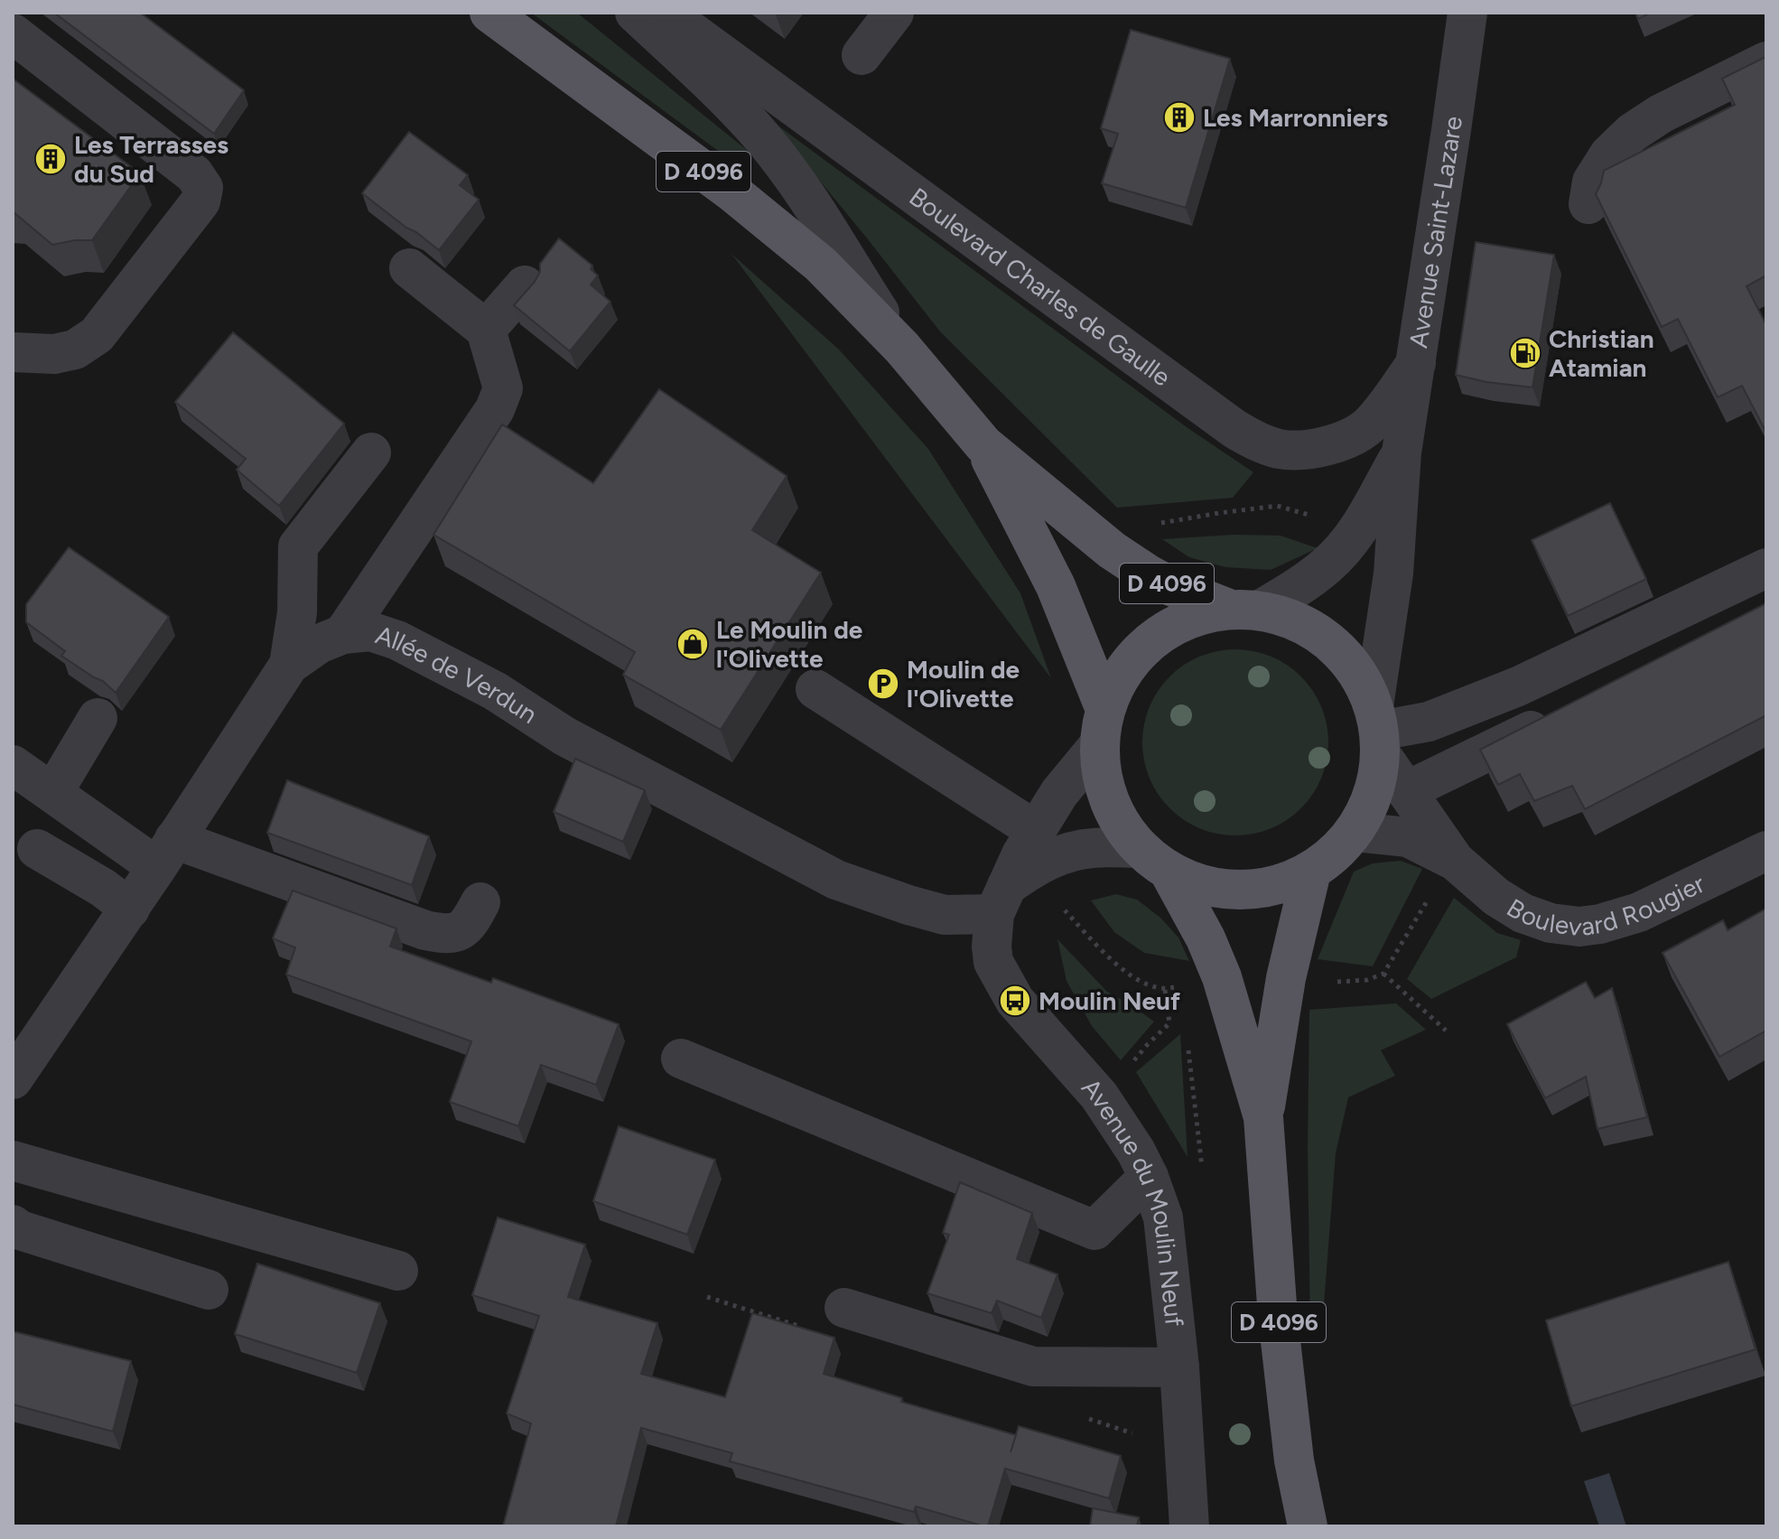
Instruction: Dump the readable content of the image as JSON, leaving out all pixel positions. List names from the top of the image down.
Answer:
{
  "streets": {
    "main road": ["D 4096"],
    "street": [
      "Avenue Saint-Lazare",
      "Boulevard Charles de Gaulle",
      "Allée de Verdun",
      "Boulevard Rougier",
      "Avenue du Moulin Neuf"
    ]
  },
  "crossings": [
    ["Avenue Saint-Lazare", "Boulevard Charles de Gaulle"],
    ["Avenue Saint-Lazare", "Boulevard Rougier"],
    ["Allée de Verdun", "Avenue du Moulin Neuf"]
  ],
  "places": {
    "building": ["Les Marronniers", "Les Terrasses du Sud"],
    "fuel station": ["Christian Atamian"],
    "shop": ["Le Moulin de l'Olivette"],
    "parking": ["Moulin de l'Olivette"],
    "bus stop": ["Moulin Neuf"]
  }
}
